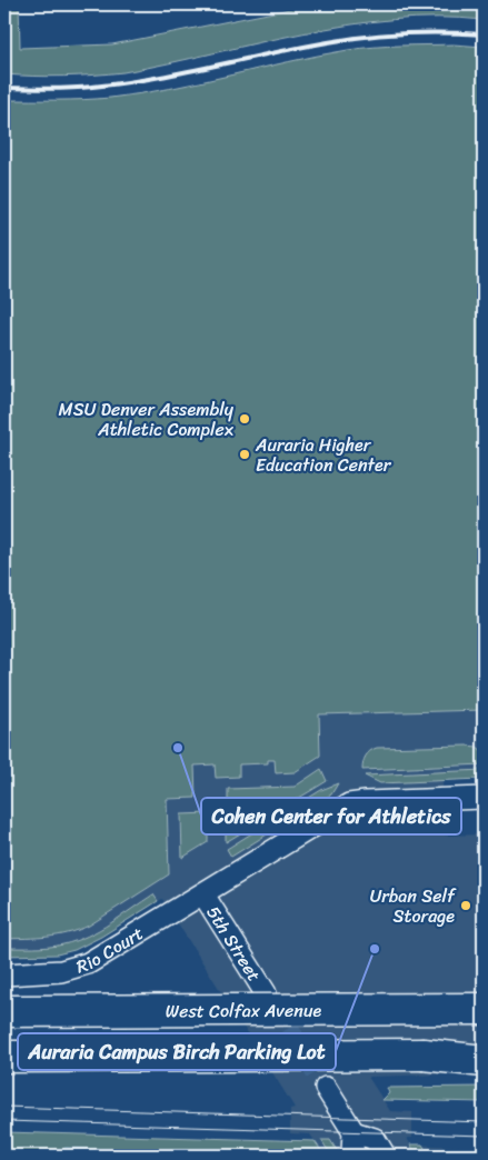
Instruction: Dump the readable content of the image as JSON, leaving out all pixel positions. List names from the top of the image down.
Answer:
{
  "streets": {
    "main road": ["West Colfax Avenue"],
    "street": ["5th Street", "Rio Court"]
  },
  "crossings": [
    ["5th Street", "Rio Court"]
  ],
  "places": [
    "MSU Denver Assembly Athletic Complex",
    "Auraria Higher Education Center",
    "Cohen Center for Athletics",
    "Urban Self Storage",
    "Auraria Campus Birch Parking Lot"
  ]
}
